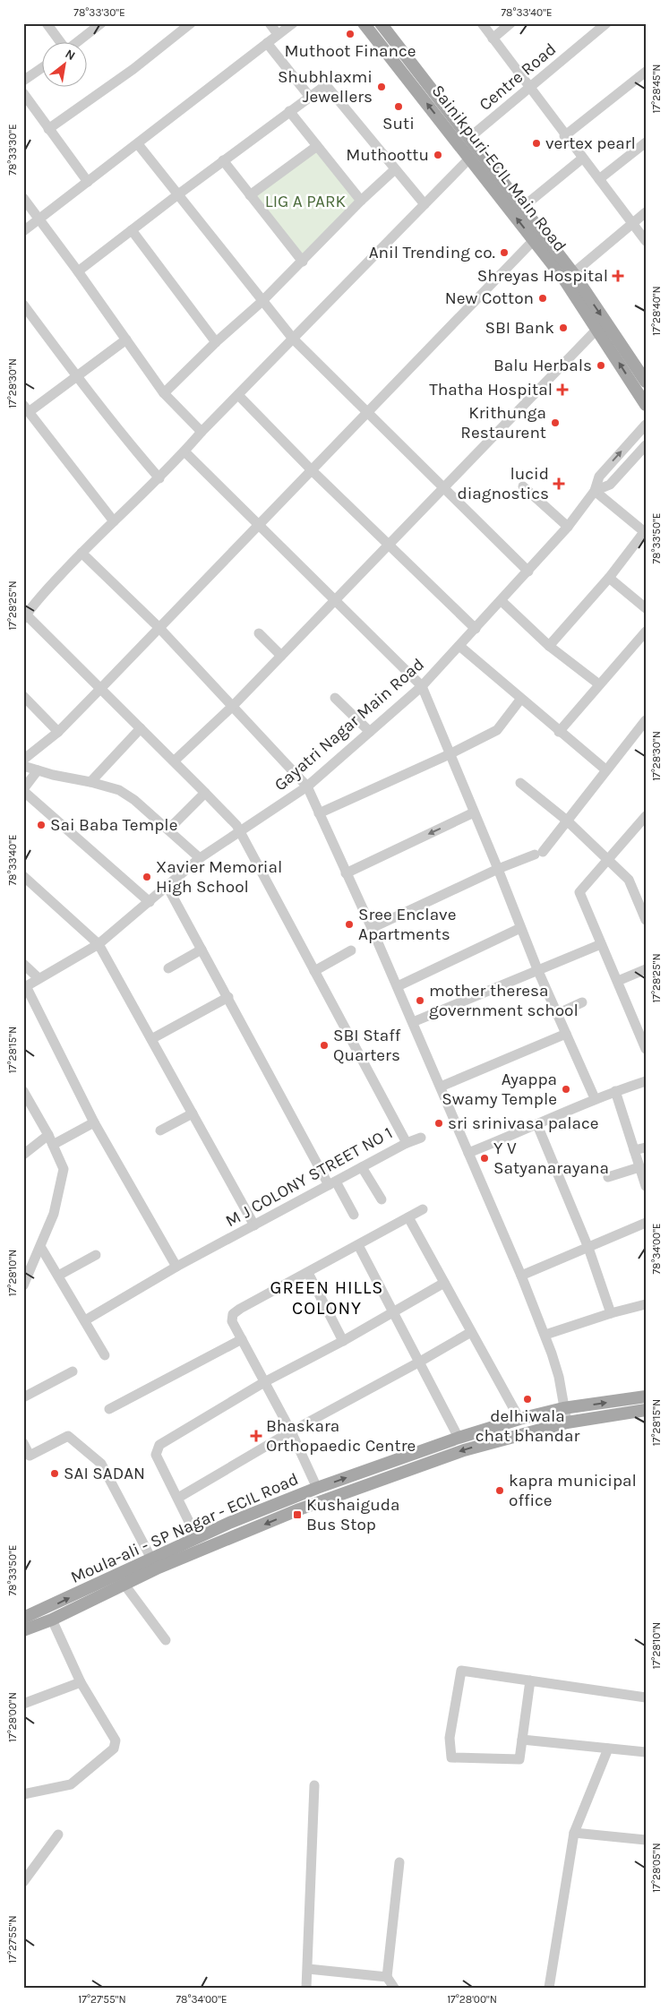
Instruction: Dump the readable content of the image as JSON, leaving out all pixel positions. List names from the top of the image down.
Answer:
{
  "streets": {
    "main road": ["Sainikpuri-ECIL Main Road", "Moula-ali - SP Nagar - ECIL Road"],
    "street": ["Centre Road", "Gayatri Nagar Main Road", "M J COLONY STREET NO 1"]
  },
  "crossings": [
    ["Gayatri Nagar Main Road", "M J COLONY STREET NO 1"]
  ],
  "districts": ["GREEN HILLS COLONY"],
  "parks": ["LIG A PARK"],
  "places": {
    "other": [
      "Muthoot Finance",
      "Shubhlaxmi Jewellers",
      "Suti",
      "vertex pearl",
      "Muthoottu",
      "Anil Trending co.",
      "New Cotton",
      "SBI Bank",
      "Balu Herbals",
      "Krithunga Restaurent",
      "Sai Baba Temple",
      "Xavier Memorial High School",
      "Sree Enclave Apartments",
      "mother theresa government school",
      "SBI Staff Quarters",
      "Ayappa Swamy Temple",
      "sri srinivasa palace",
      "Y V Satyanarayana",
      "delhiwala chat bhandar",
      "SAI SADAN",
      "kapra municipal office"
    ],
    "health": [
      "Shreyas Hospital",
      "Thatha Hospital",
      "lucid diagnostics",
      "Bhaskara Orthopaedic Centre"
    ],
    "transit": ["Kushaiguda Bus Stop"]
  },
  "north": "top right",
  "coordinates": [
    "78°33'30\"E",
    "78°33'40\"E",
    "17°28'45\"N",
    "17°28'40\"N",
    "17°28'30\"N",
    "78°33'50\"E",
    "17°28'25\"N",
    "17°28'15\"N",
    "78°34'00\"E",
    "17°28'10\"N",
    "17°28'00\"N",
    "17°28'05\"N",
    "17°27'55\"N"
  ]
}
